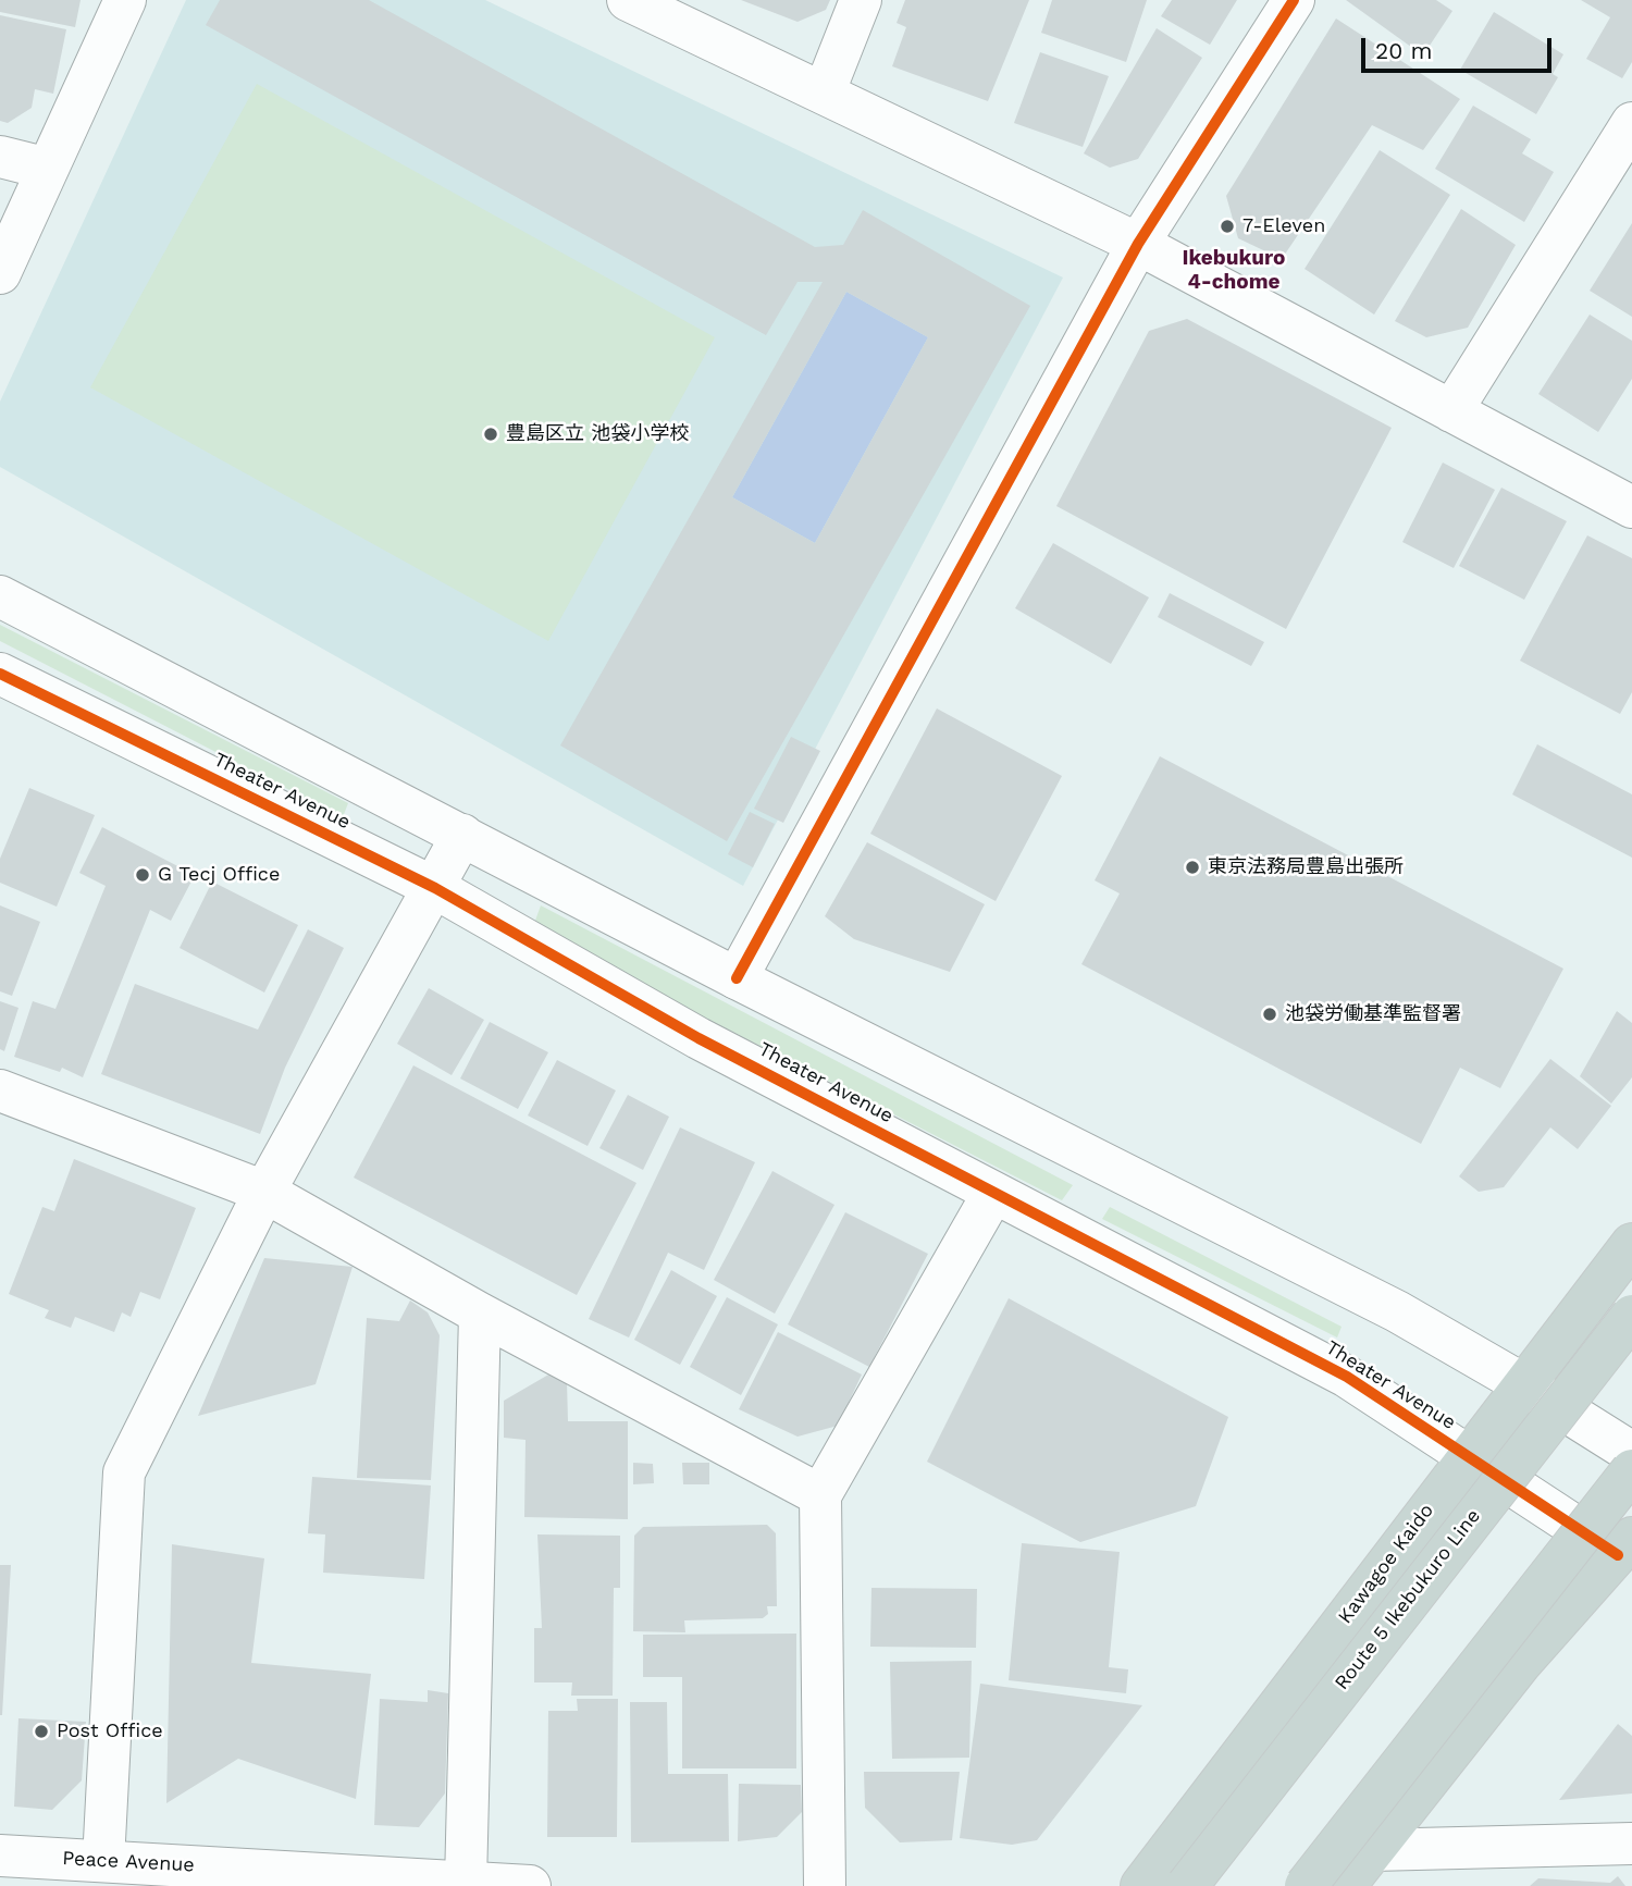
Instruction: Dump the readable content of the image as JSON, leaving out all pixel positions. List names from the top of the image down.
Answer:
{
  "streets": {
    "highway": ["Kawagoe Kaido", "Route 5 Ikebukuro Line"],
    "street": ["Theater Avenue", "Peace Avenue"]
  },
  "crossings": [
    ["Theater Avenue", "Kawagoe Kaido"]
  ],
  "districts": ["Ikebukuro 4-chome"],
  "places": [
    "7-Eleven",
    "豊島区立 池袋小学校",
    "東京法務局豊島出張所",
    "G Tecj Office",
    "池袋労働基準監督署",
    "Post Office"
  ],
  "scale_bar": "20 m"
}
